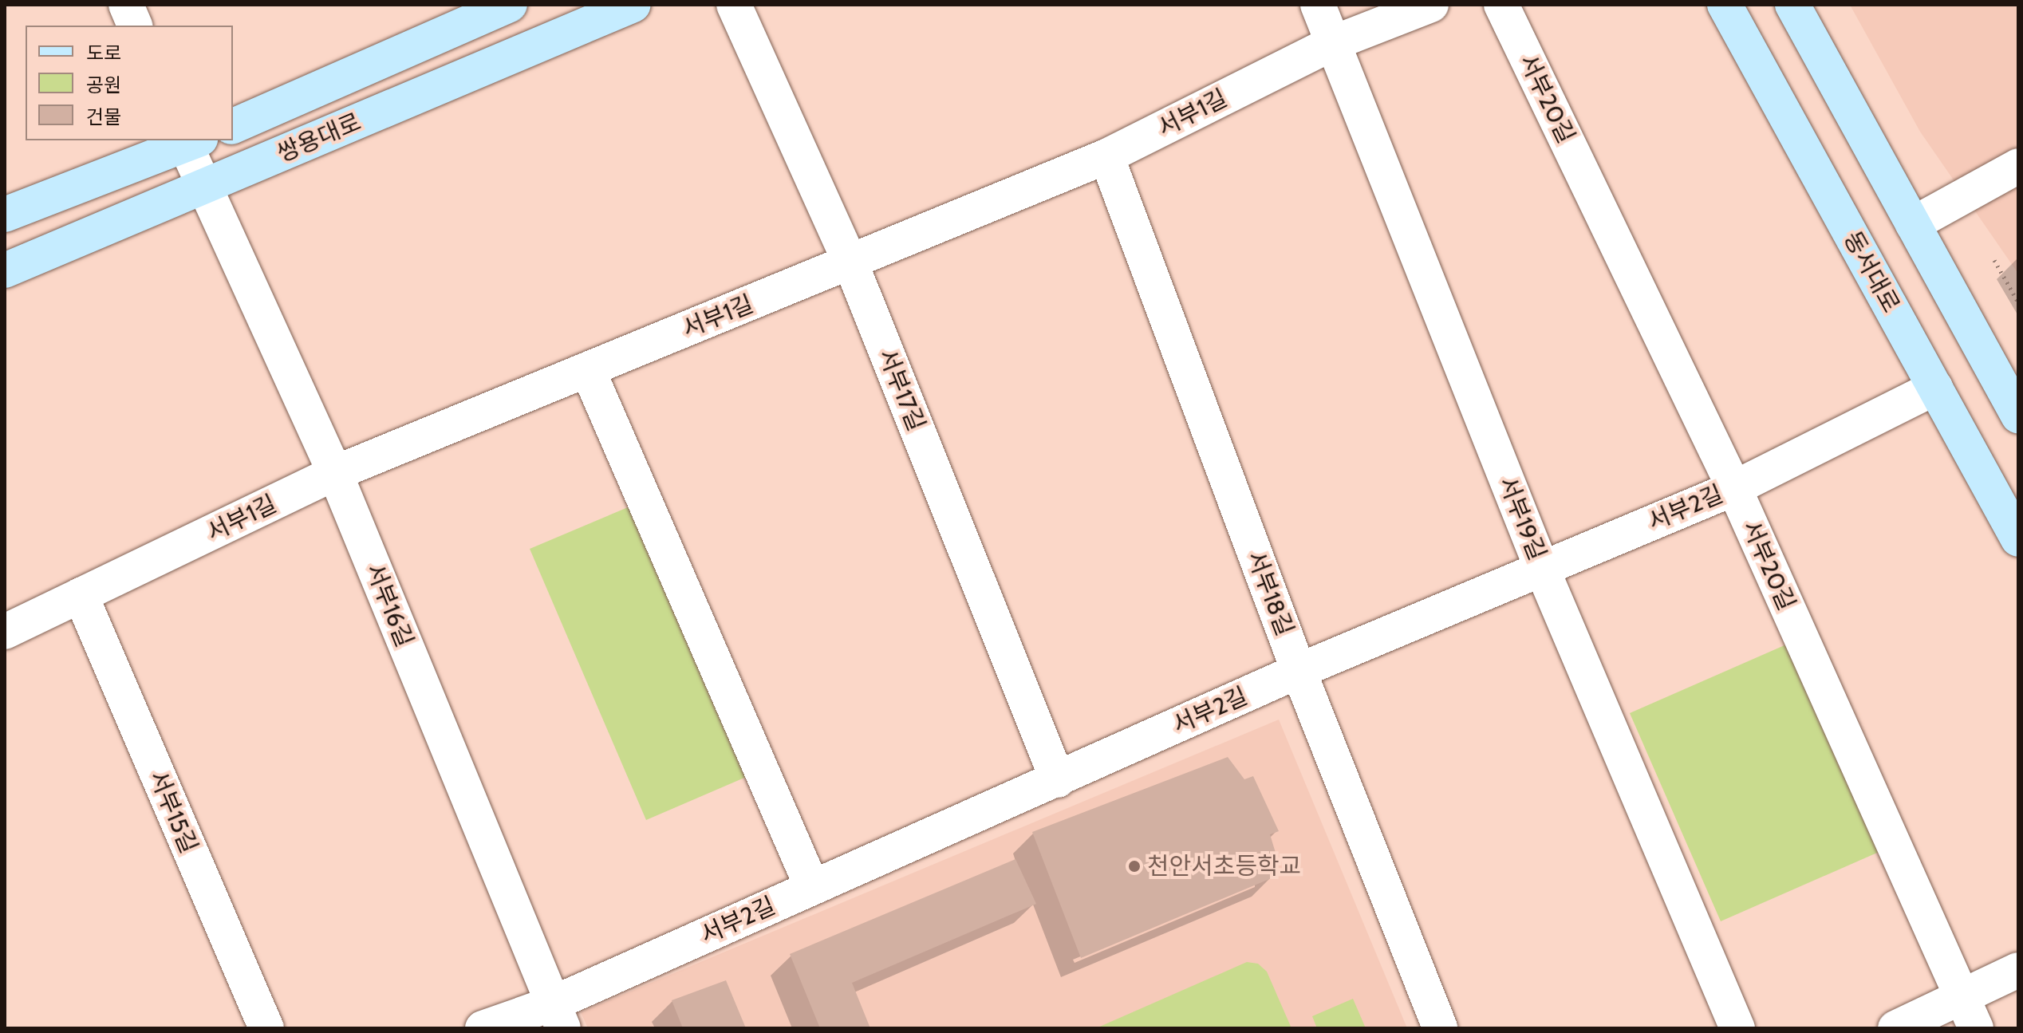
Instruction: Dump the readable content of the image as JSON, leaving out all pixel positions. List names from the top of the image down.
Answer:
{
  "streets": {
    "main road": ["쌍용대로", "동서대로"],
    "street": [
      "서부20길",
      "서부1길",
      "서부17길",
      "서부2길",
      "서부19길",
      "서부18길",
      "서부16길",
      "서부15길"
    ]
  },
  "crossings": [
    ["서부20길", "서부2길"],
    ["서부1길", "서부17길"],
    ["서부1길", "서부19길"],
    ["서부1길", "서부18길"],
    ["서부1길", "서부16길"],
    ["서부1길", "서부15길"],
    ["쌍용대로", "서부16길"],
    ["동서대로", "서부2길"],
    ["서부17길", "서부2길"],
    ["서부2길", "서부19길"],
    ["서부2길", "서부18길"],
    ["서부2길", "서부16길"]
  ],
  "places": ["천안서초등학교"],
  "legend": ["도로", "공원", "건물"]
}
